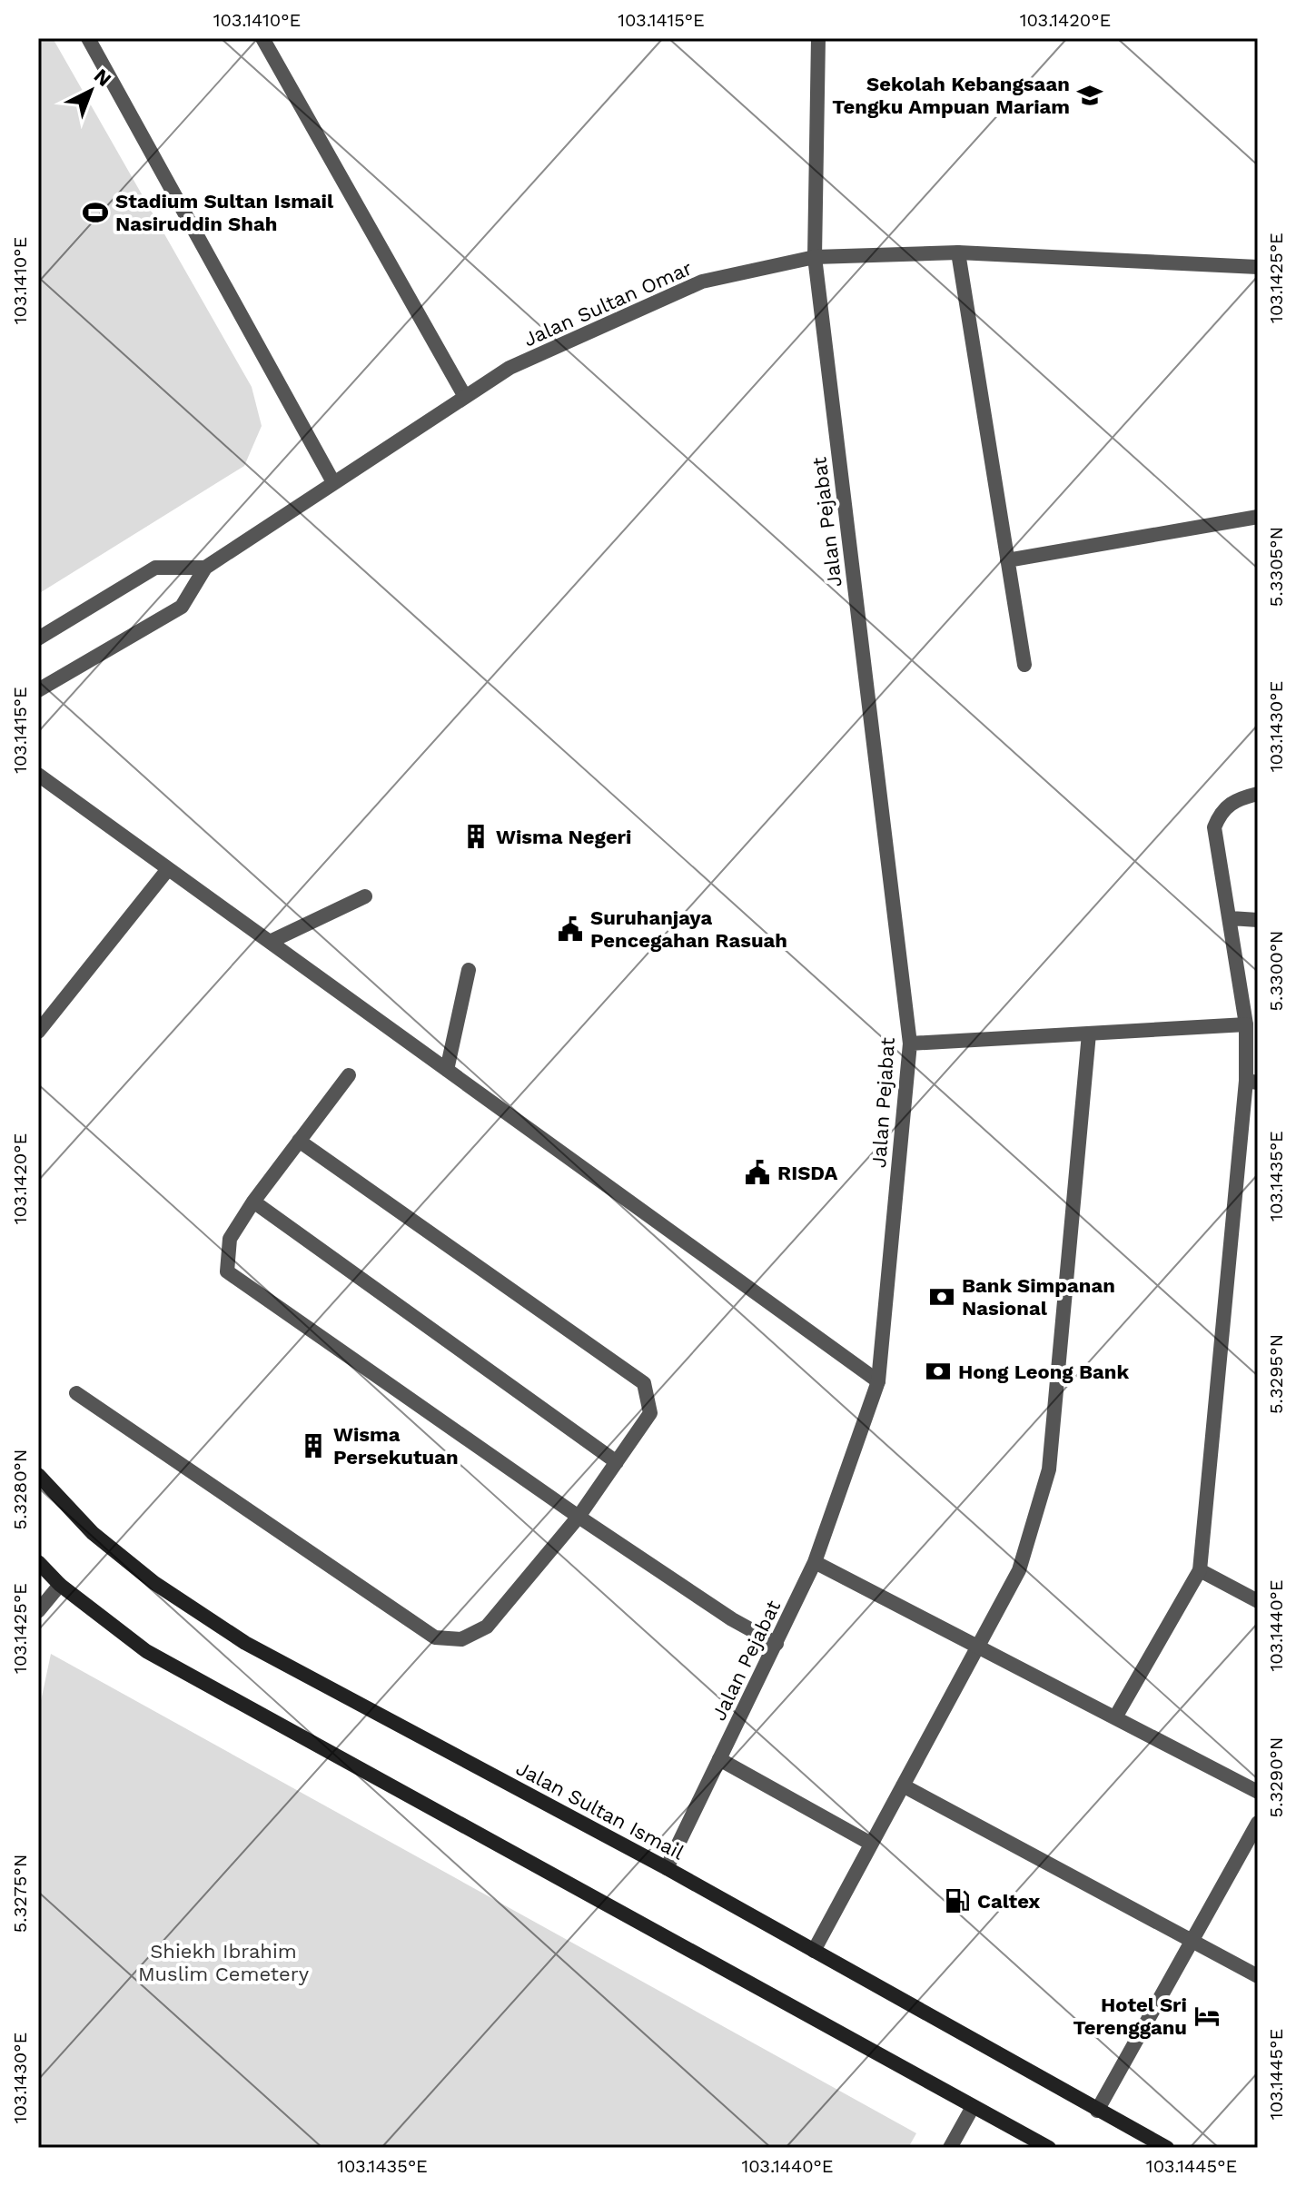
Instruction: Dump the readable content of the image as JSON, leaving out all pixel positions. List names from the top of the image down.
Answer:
{
  "streets": {
    "main road": ["Jalan Sultan Ismail"],
    "street": ["Jalan Sultan Omar", "Jalan Pejabat"]
  },
  "crossings": [
    ["Jalan Sultan Omar", "Jalan Pejabat"],
    ["Jalan Pejabat", "Jalan Sultan Ismail"]
  ],
  "parks": ["Shiekh Ibrahim Muslim Cemetery"],
  "places": {
    "school or university": ["Sekolah Kebangsaan Tengku Ampuan Mariam"],
    "sports": ["Stadium Sultan Ismail Nasiruddin Shah"],
    "building": ["Wisma Negeri", "Wisma Persekutuan"],
    "public building": ["Suruhanjaya Pencegahan Rasuah", "RISDA"],
    "bank": ["Bank Simpanan Nasional", "Hong Leong Bank"],
    "fuel station": ["Caltex"],
    "hotel": ["Hotel Sri Terengganu"]
  },
  "north": "top right",
  "coordinates": [
    "103.1410°E",
    "103.1415°E",
    "103.1420°E",
    "103.1425°E",
    "5.3305°N",
    "103.1430°E",
    "5.3300°N",
    "103.1435°E",
    "5.3295°N",
    "5.3280°N",
    "103.1440°E",
    "5.3290°N",
    "5.3275°N",
    "103.1445°E"
  ]
}
